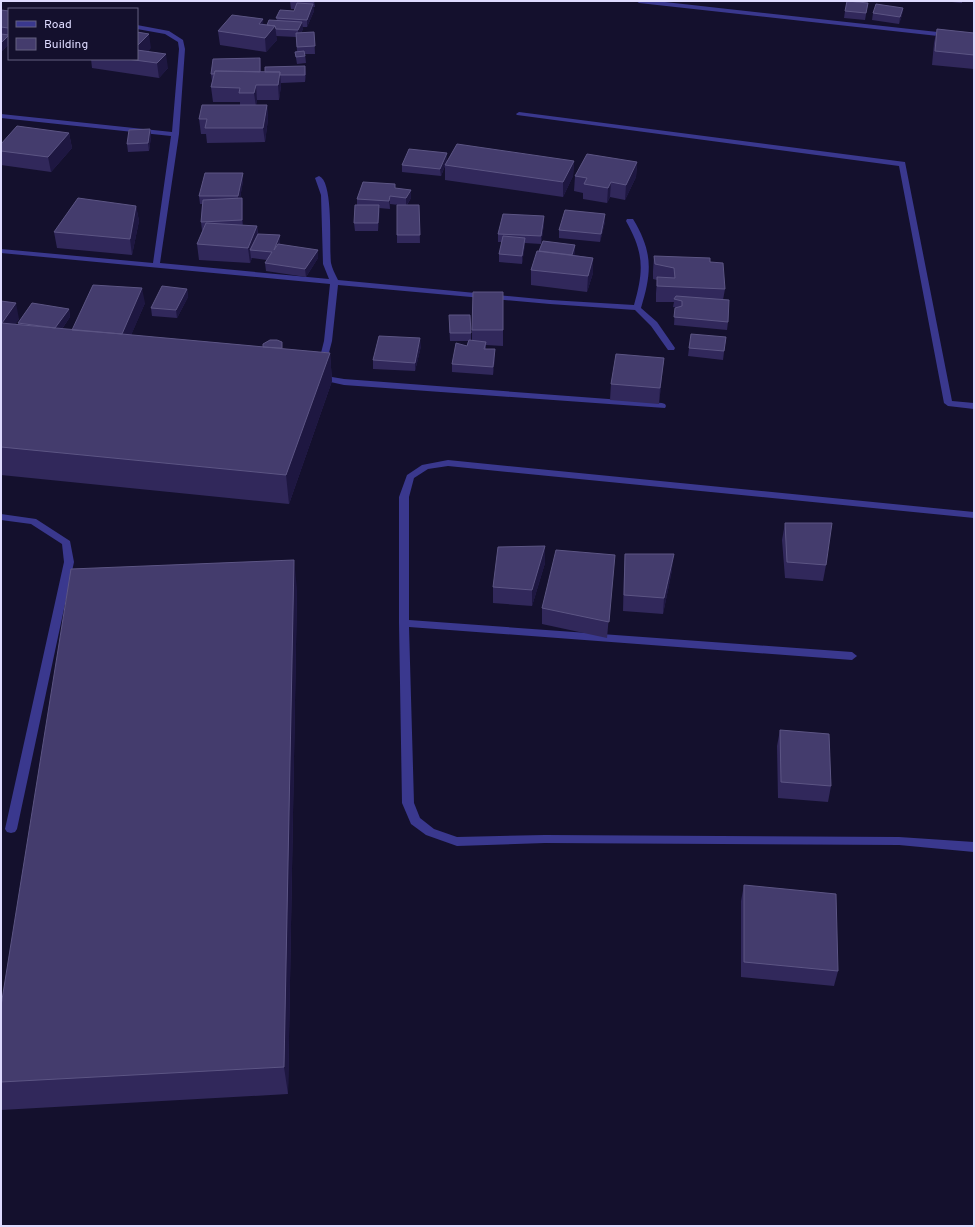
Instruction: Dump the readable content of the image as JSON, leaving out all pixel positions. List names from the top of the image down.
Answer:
{
  "legend": ["Road", "Building"]
}
